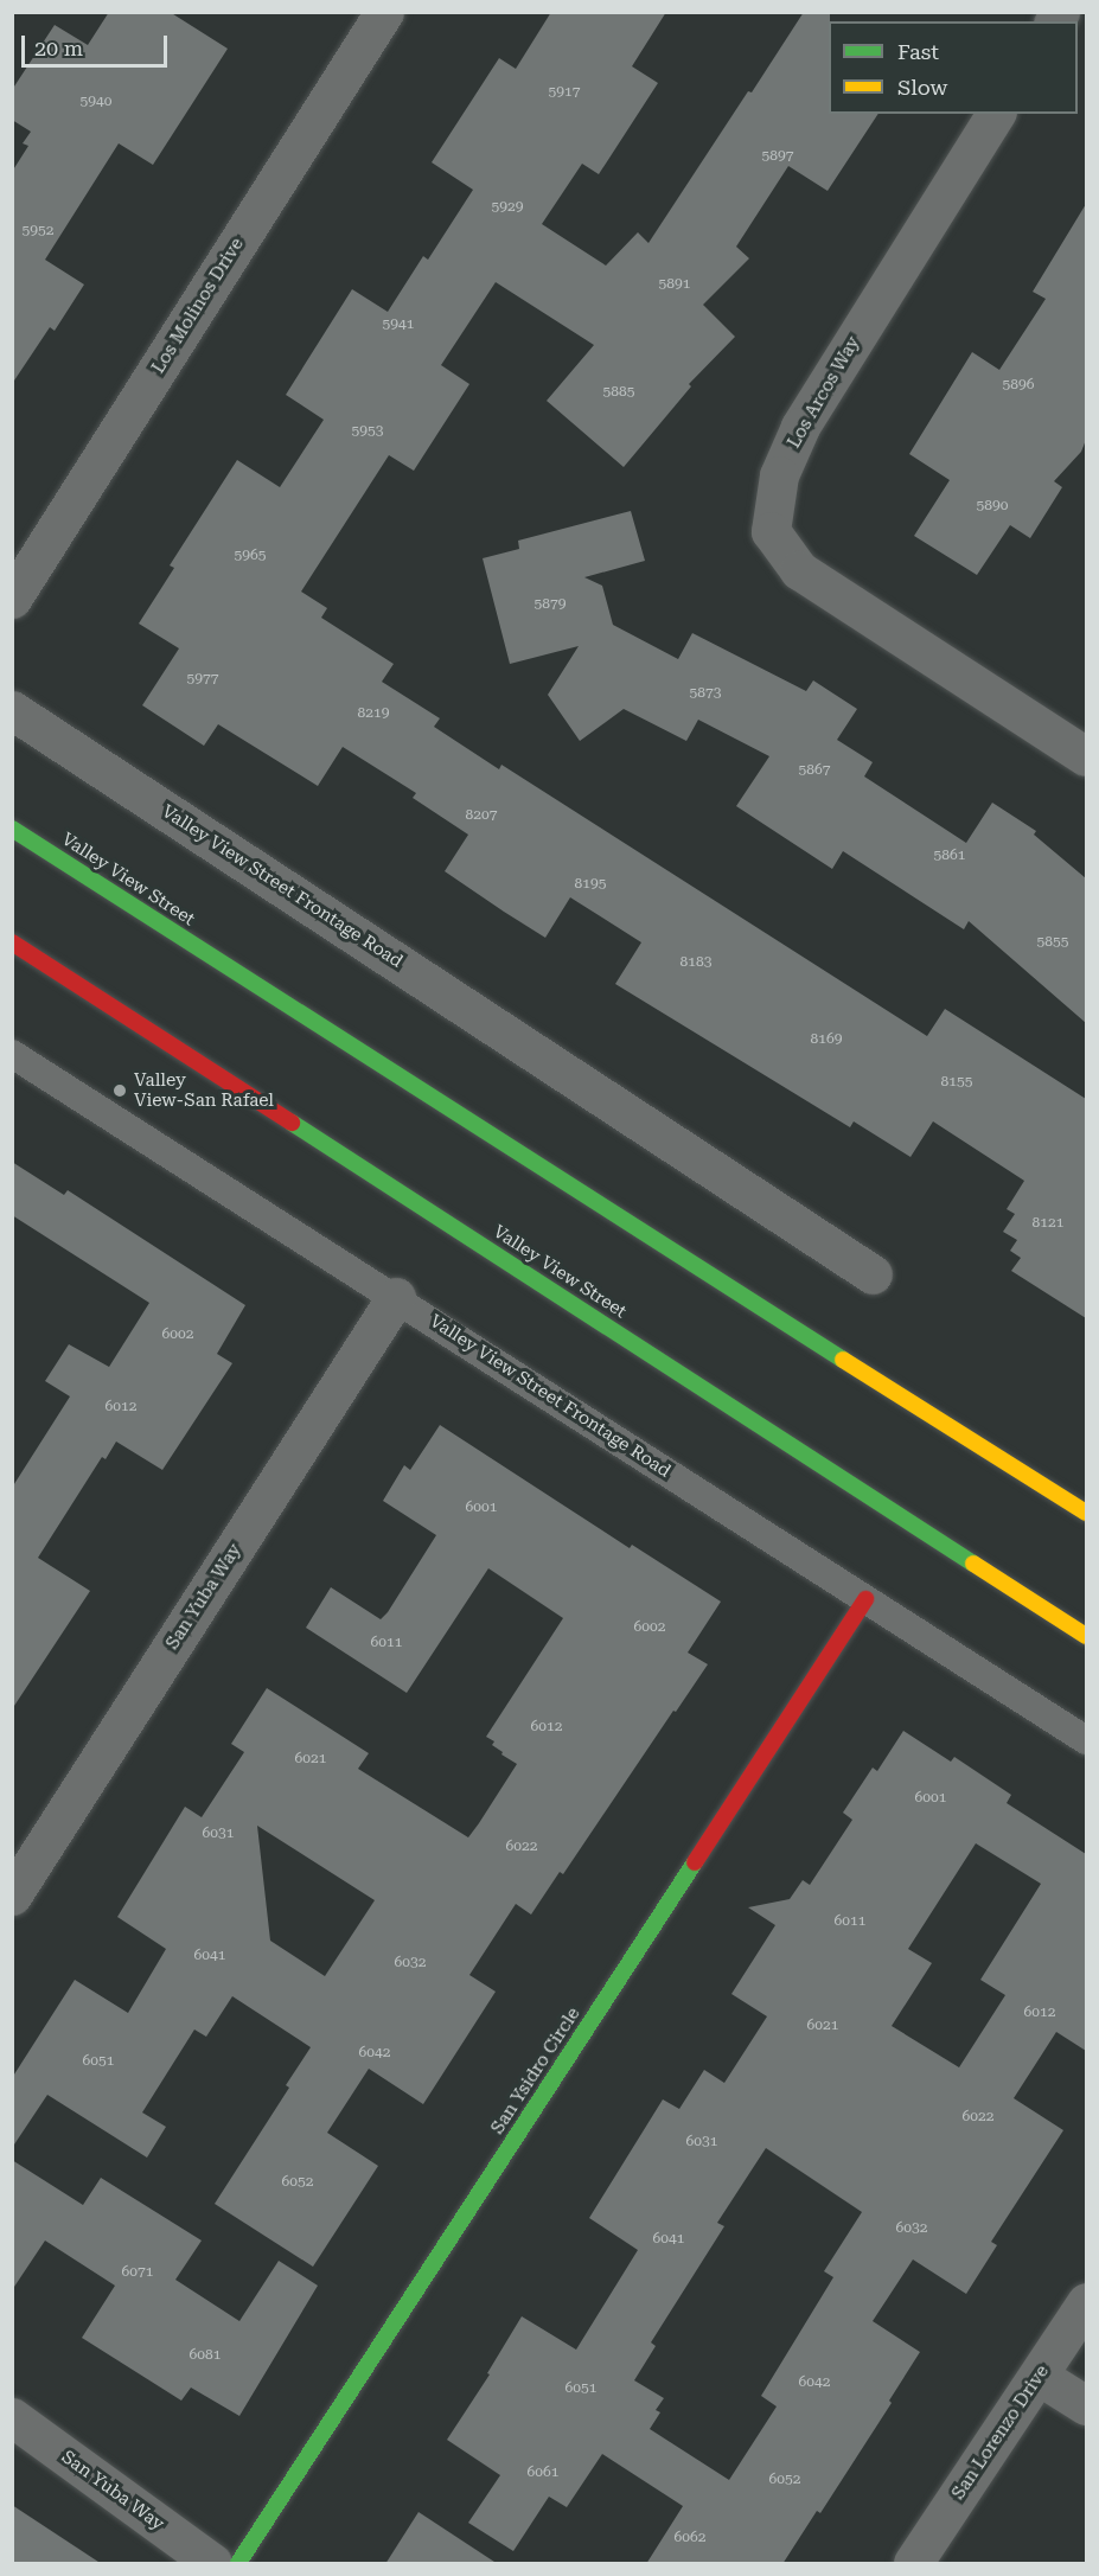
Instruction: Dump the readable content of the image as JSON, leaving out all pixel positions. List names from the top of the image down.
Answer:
{
  "streets": {
    "main road": ["Valley View Street", "San Ysidro Circle"],
    "street": [
      "Los Molinos Drive",
      "Los Arcos Way",
      "Valley View Street Frontage Road",
      "San Yuba Way",
      "San Lorenzo Drive"
    ]
  },
  "crossings": [
    ["Valley View Street Frontage Road", "San Yuba Way"],
    ["Valley View Street Frontage Road", "San Ysidro Circle"]
  ],
  "places": ["Valley View-San Rafael"],
  "house_numbers": [
    "5917",
    "5940",
    "5897",
    "5929",
    "5952",
    "5891",
    "5941",
    "5896",
    "5885",
    "5953",
    "5890",
    "5965",
    "5879",
    "5977",
    "5873",
    "8219",
    "5867",
    "8207",
    "5861",
    "8195",
    "5855",
    "8183",
    "8169",
    "8155",
    "8121",
    "6002",
    "6012",
    "6001",
    "6002",
    "6011",
    "6012",
    "6021",
    "6001",
    "6031",
    "6022",
    "6011",
    "6041",
    "6032",
    "6012",
    "6021",
    "6042",
    "6051",
    "6022",
    "6031",
    "6052",
    "6032",
    "6041",
    "6071",
    "6081",
    "6042",
    "6051",
    "6061",
    "6052",
    "6062"
  ],
  "legend": ["Fast", "Slow"],
  "scale_bar": "20 m"
}
